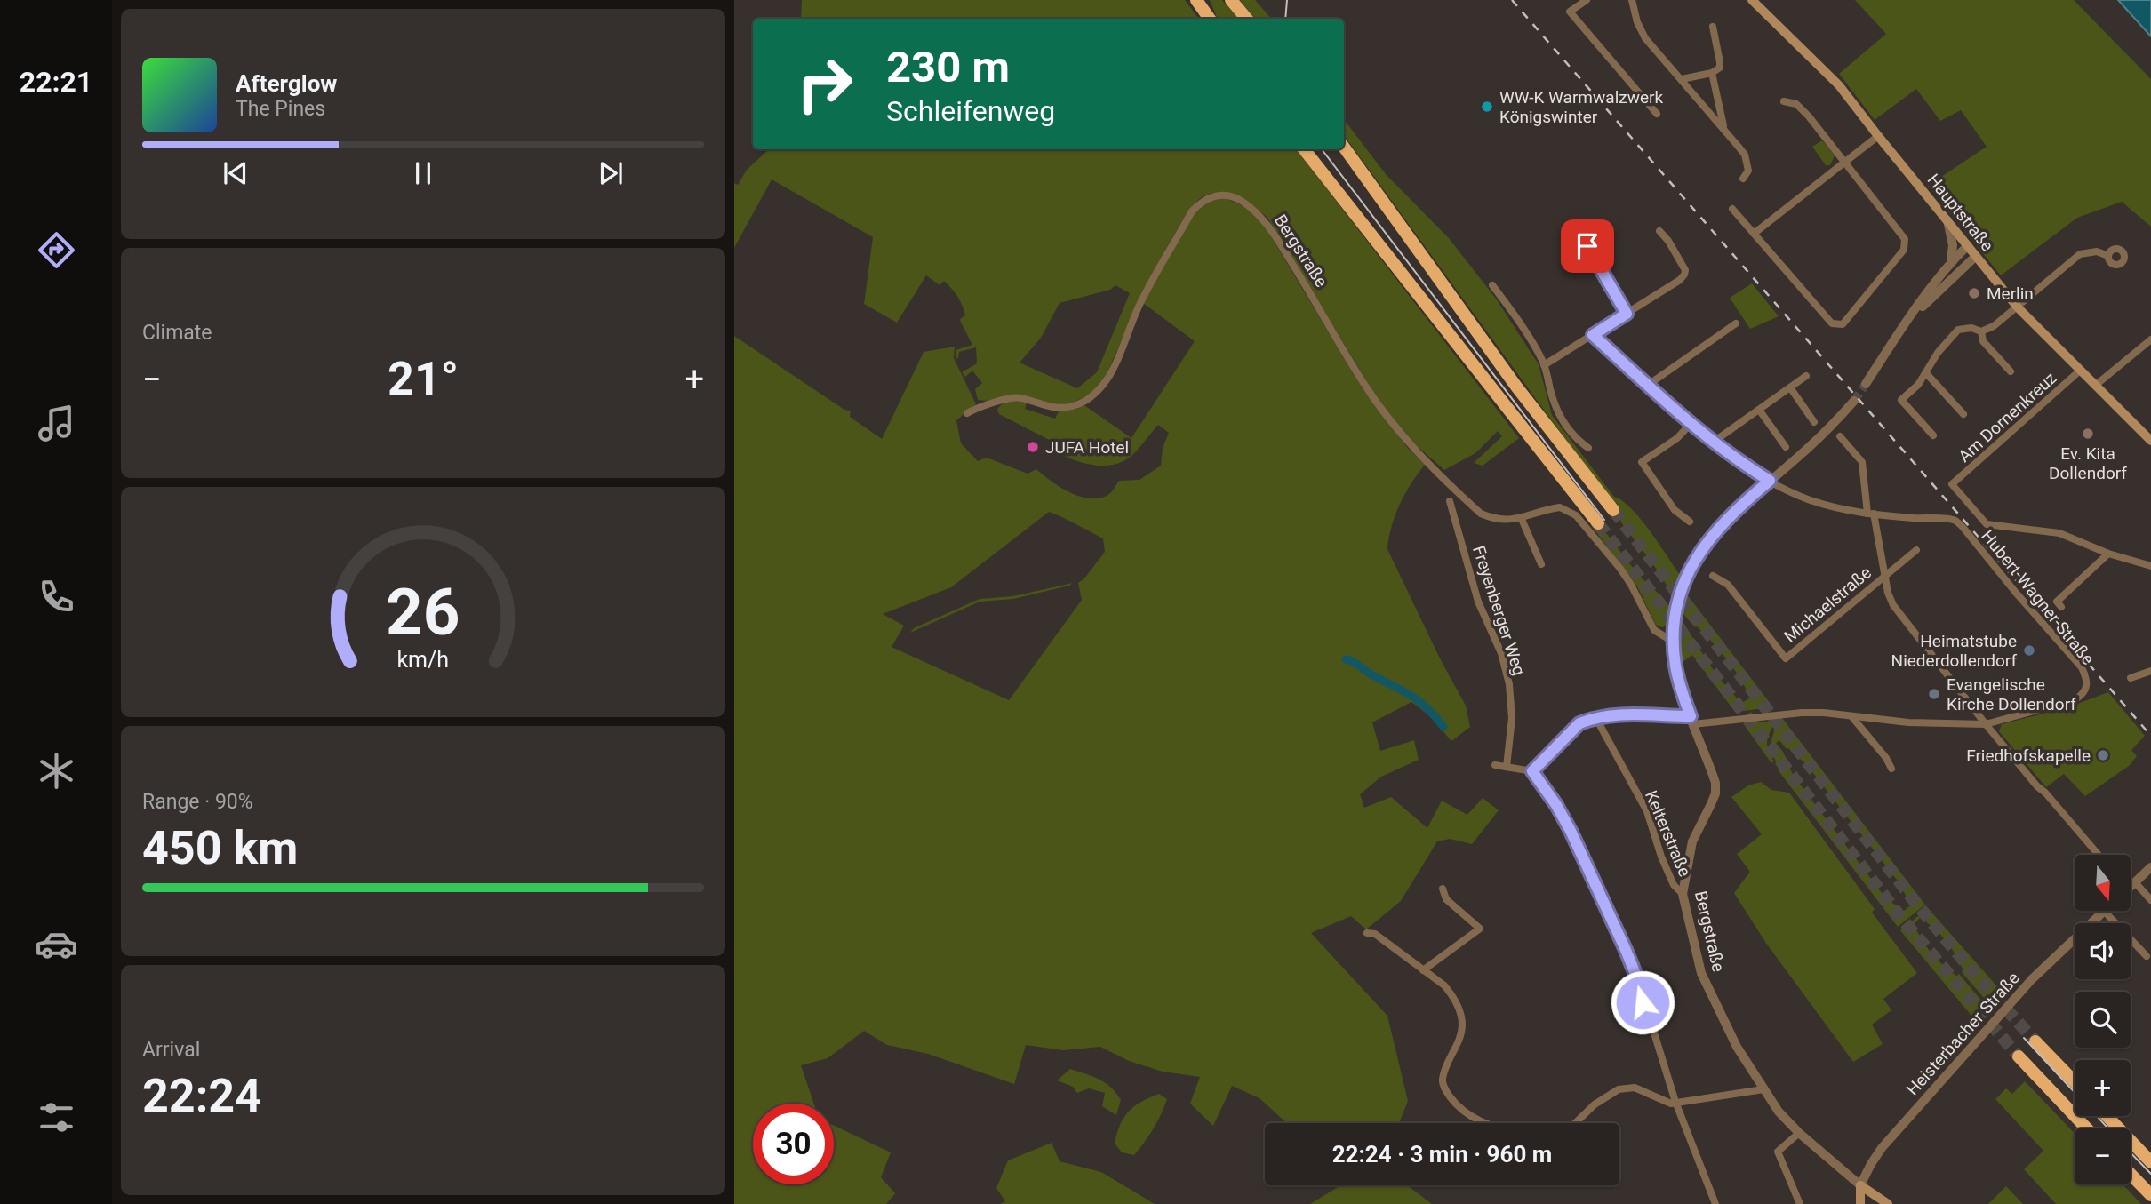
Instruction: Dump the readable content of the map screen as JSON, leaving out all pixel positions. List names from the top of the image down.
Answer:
{
  "streets": {
    "main road": ["Hauptstraße", "Heisterbacher Straße"],
    "street": [
      "Bergstraße",
      "Am Dornenkreuz",
      "Hubert-Wagner-Straße",
      "Michaelstraße",
      "Freyenberger Weg",
      "Kelterstraße"
    ]
  },
  "crossings": [
    ["Hauptstraße", "Am Dornenkreuz"],
    ["Bergstraße", "Kelterstraße"],
    ["Bergstraße", "Heisterbacher Straße"]
  ],
  "places": [
    "WW-K Warmwalzwerk Königswinter",
    "Merlin",
    "Ev. Kita Dollendorf",
    "JUFA Hotel",
    "Heimatstube Niederdollendorf",
    "Evangelische Kirche Dollendorf",
    "Friedhofskapelle"
  ],
  "north": "bottom",
  "page": {
    "tabs": "22:21",
    "turn": ["230 m", "Schleifenweg"],
    "song": ["Afterglow", "The Pines"],
    "tile": [
      "Climate",
      ["Range · 90%", "450 km"],
      ["Arrival", "22:24"]
    ],
    "heat": ["−", "21°", "+"],
    "map_buttons": ["+", "−"],
    "limit": "30",
    "trip": "22:24 · 3 min · 960 m",
    "gauge": ["26", "km/h"]
  }
}
